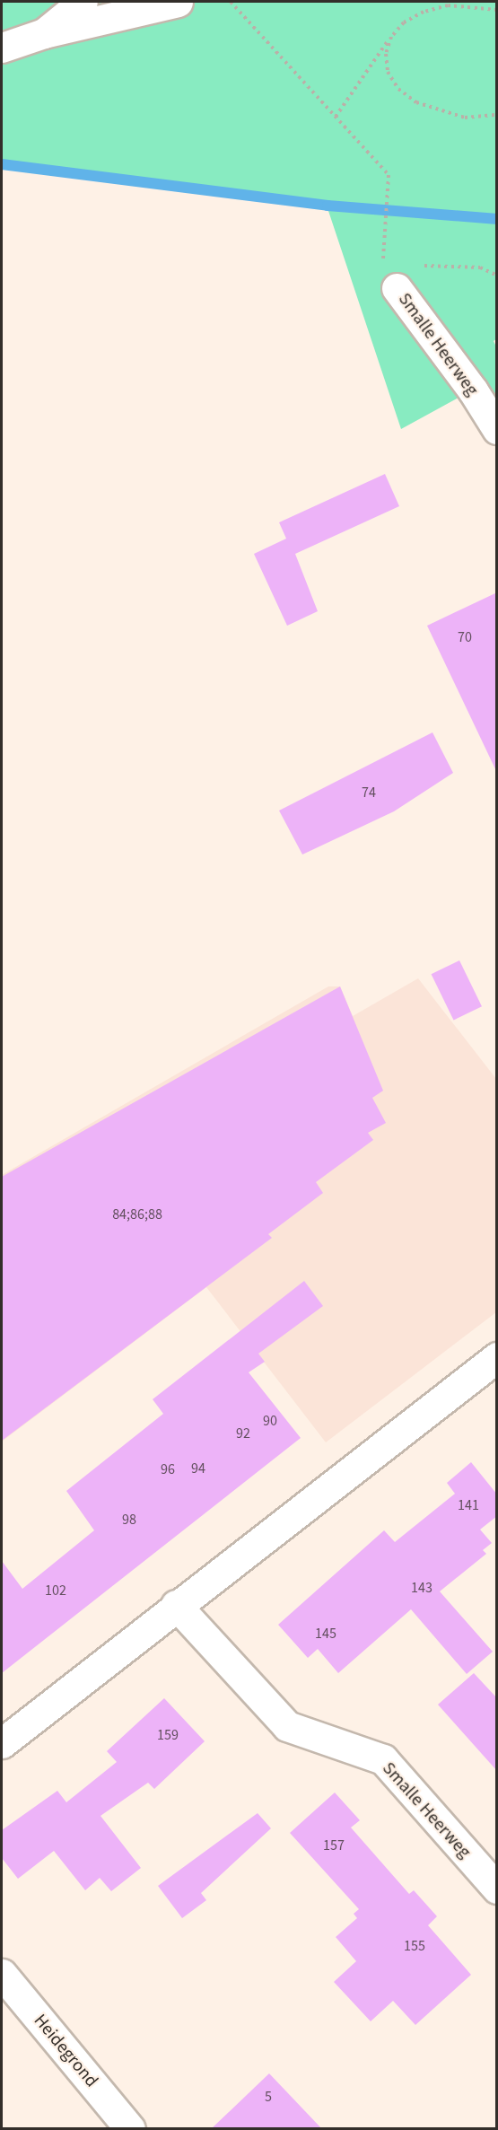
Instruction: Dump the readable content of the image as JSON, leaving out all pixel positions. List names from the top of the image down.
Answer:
{
  "streets": {
    "street": ["Smalle Heerweg", "Heidegrond"]
  },
  "house_numbers": [
    "70",
    "74",
    "84;86;88",
    "90",
    "92",
    "94",
    "96",
    "141",
    "98",
    "143",
    "102",
    "145",
    "159",
    "157",
    "155",
    "5"
  ]
}
